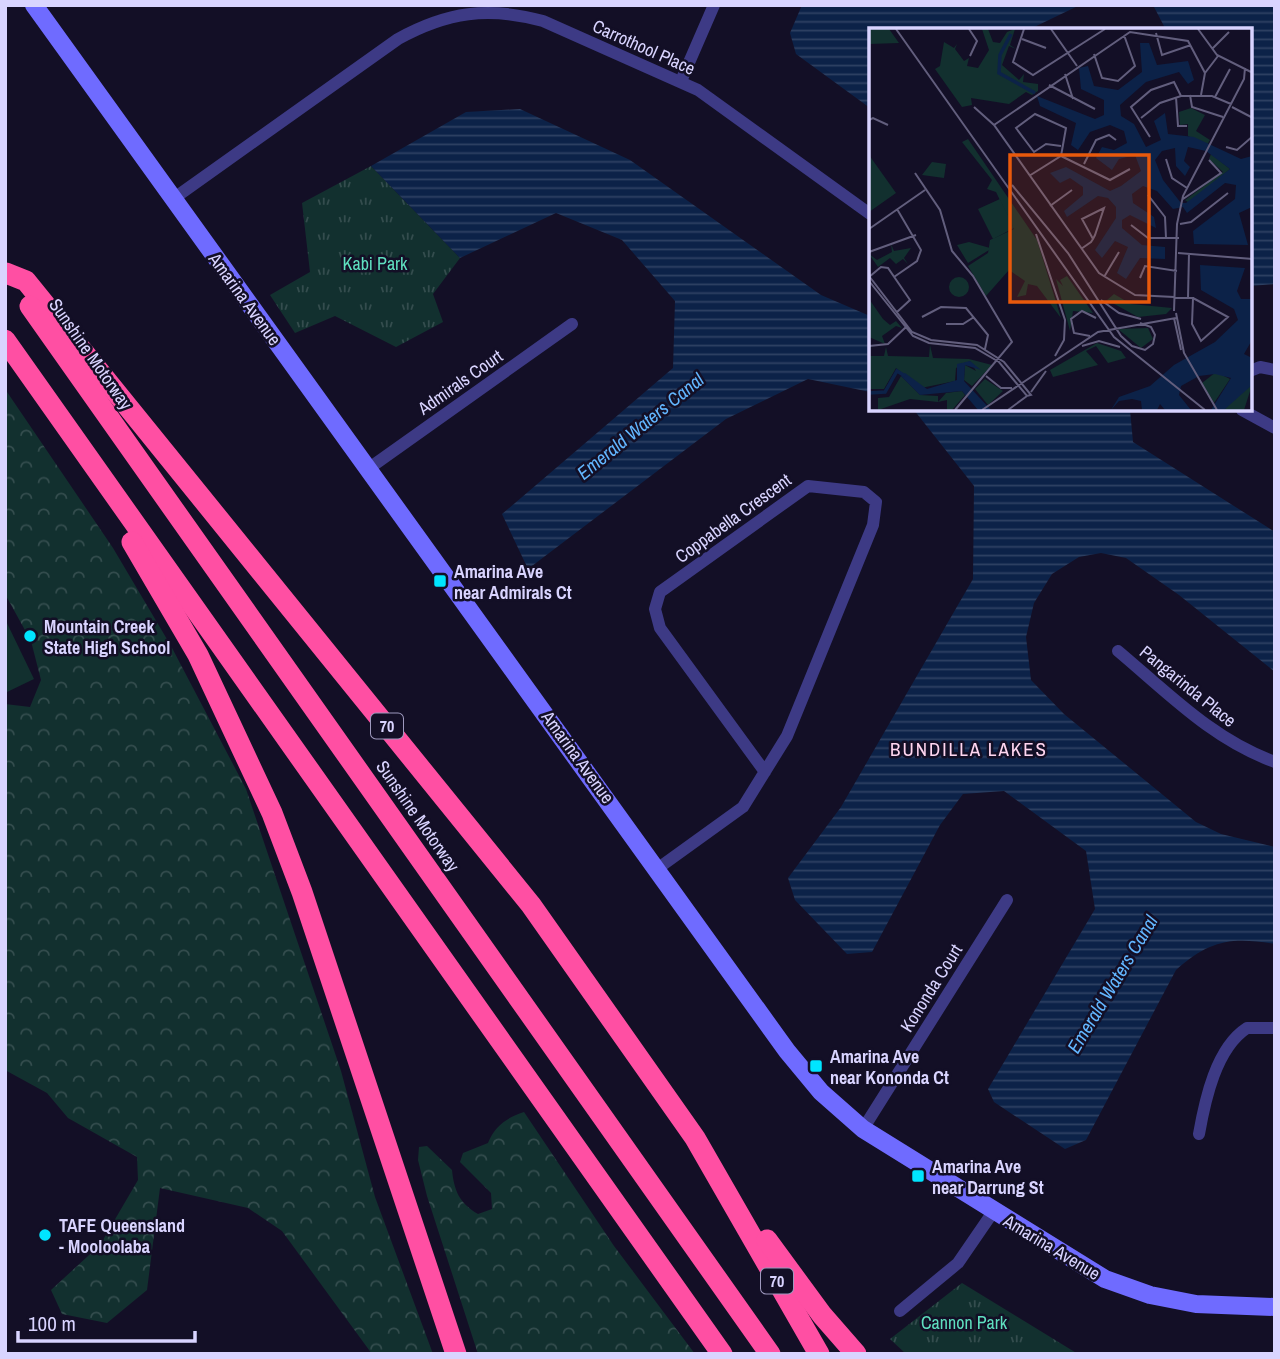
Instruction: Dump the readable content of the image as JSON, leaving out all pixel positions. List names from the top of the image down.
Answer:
{
  "streets": {
    "highway": ["Sunshine Motorway", "70"],
    "street": [
      "Carrothool Place",
      "Amarina Avenue",
      "Admirals Court",
      "Coppabella Crescent",
      "Pangarinda Place",
      "Kononda Court"
    ]
  },
  "crossings": [
    ["Carrothool Place", "Amarina Avenue"],
    ["Amarina Avenue", "Admirals Court"],
    ["Amarina Avenue", "Coppabella Crescent"],
    ["Amarina Avenue", "Kononda Court"],
    ["Sunshine Motorway", "70"]
  ],
  "districts": ["BUNDILLA LAKES"],
  "water": ["Emerald Waters Canal"],
  "parks": ["Kabi Park", "Cannon Park"],
  "places": {
    "transit": ["Amarina Ave near Admirals Ct", "Amarina Ave near Kononda Ct", "Amarina Ave near Darrung St"],
    "other": ["Mountain Creek State High School", "TAFE Queensland - Mooloolaba"]
  },
  "scale_bar": "100 m"
}
